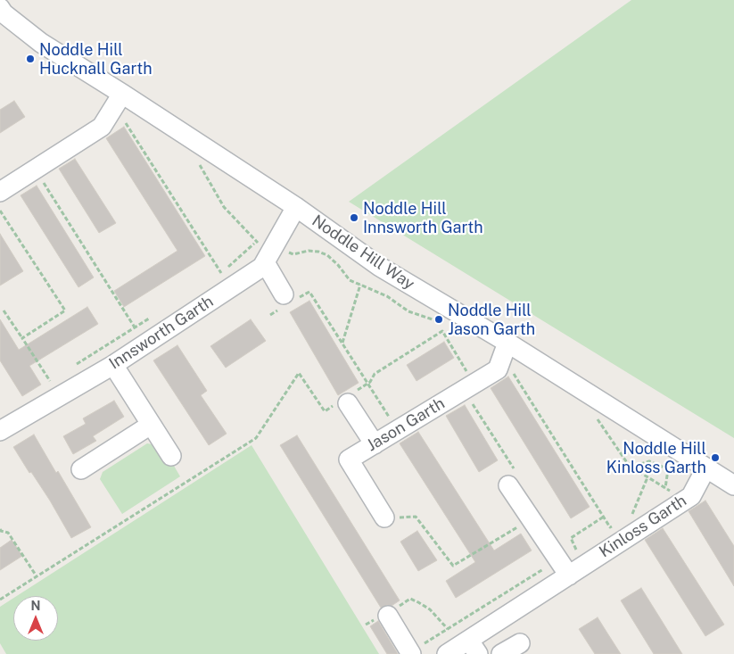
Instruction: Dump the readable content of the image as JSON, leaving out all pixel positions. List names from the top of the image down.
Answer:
{
  "streets": {
    "street": [
      "Noddle Hill Way",
      "Innsworth Garth",
      "Jason Garth",
      "Kinloss Garth"
    ]
  },
  "crossings": [
    ["Noddle Hill Way", "Innsworth Garth"],
    ["Noddle Hill Way", "Jason Garth"],
    ["Noddle Hill Way", "Kinloss Garth"]
  ],
  "places": [
    "Noddle Hill Hucknall Garth",
    "Noddle Hill Innsworth Garth",
    "Noddle Hill Jason Garth",
    "Noddle Hill Kinloss Garth"
  ],
  "north": "top"
}
